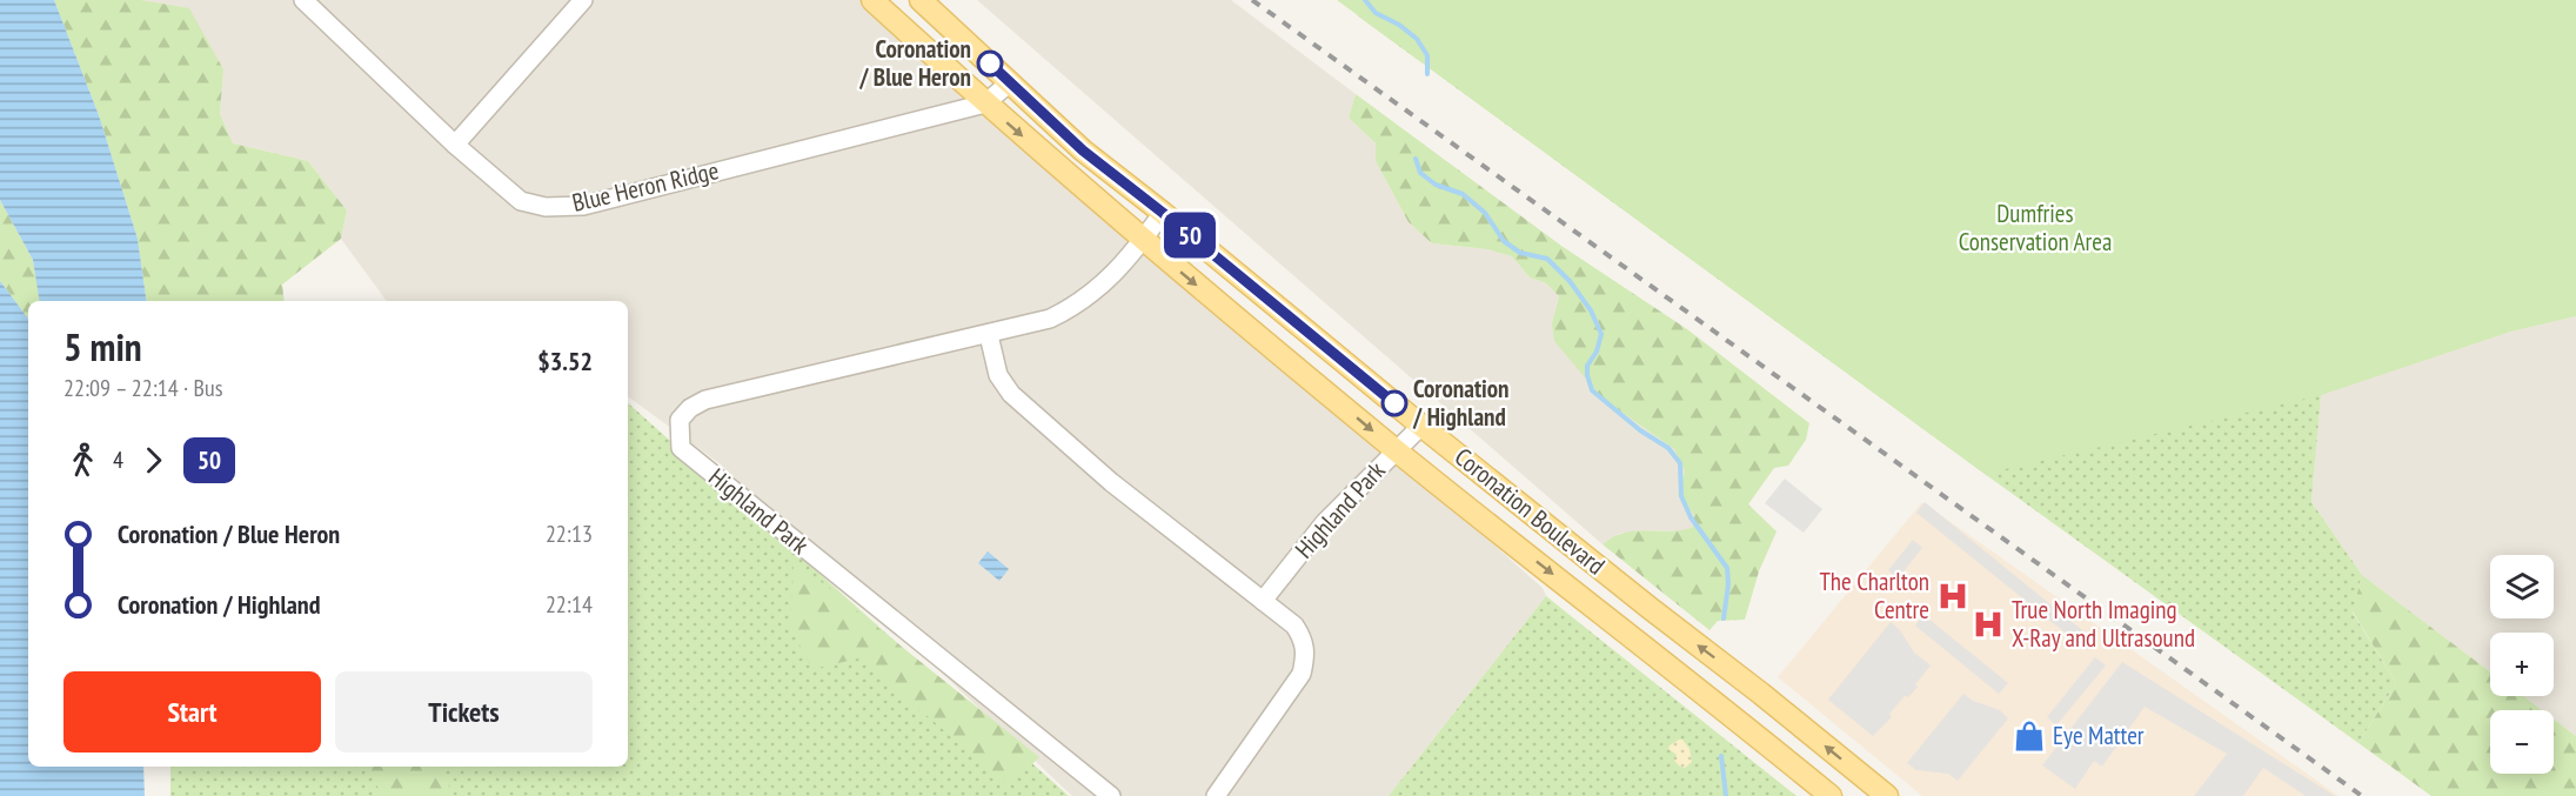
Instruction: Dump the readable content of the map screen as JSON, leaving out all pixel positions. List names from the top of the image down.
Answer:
{
  "streets": {
    "main road": ["Coronation Boulevard"],
    "street": ["Blue Heron Ridge", "Highland Park"]
  },
  "crossings": [
    ["Blue Heron Ridge", "Coronation Boulevard"],
    ["Highland Park", "Coronation Boulevard"]
  ],
  "parks": ["Dumfries Conservation Area"],
  "places": {
    "other": ["Coronation / Blue Heron", "Coronation / Highland"],
    "hospital": ["The Charlton Centre", "True North Imaging X-Ray and Ultrasound"],
    "shop": ["Eye Matter"]
  },
  "lines": ["bus line 50"],
  "page": {
    "on_map": "50",
    "heading": ["5 min", "22:09 – 22:14 · Bus", "$3.52"],
    "legs": ["4", "50"],
    "list": [
      {
        "name": "Coronation / Blue Heron",
        "value": "22:13"
      },
      {
        "name": "Coronation / Highland",
        "value": "22:14"
      }
    ],
    "map_buttons": ["+", "−"],
    "buttons": ["Start", "Tickets"]
  }
}
